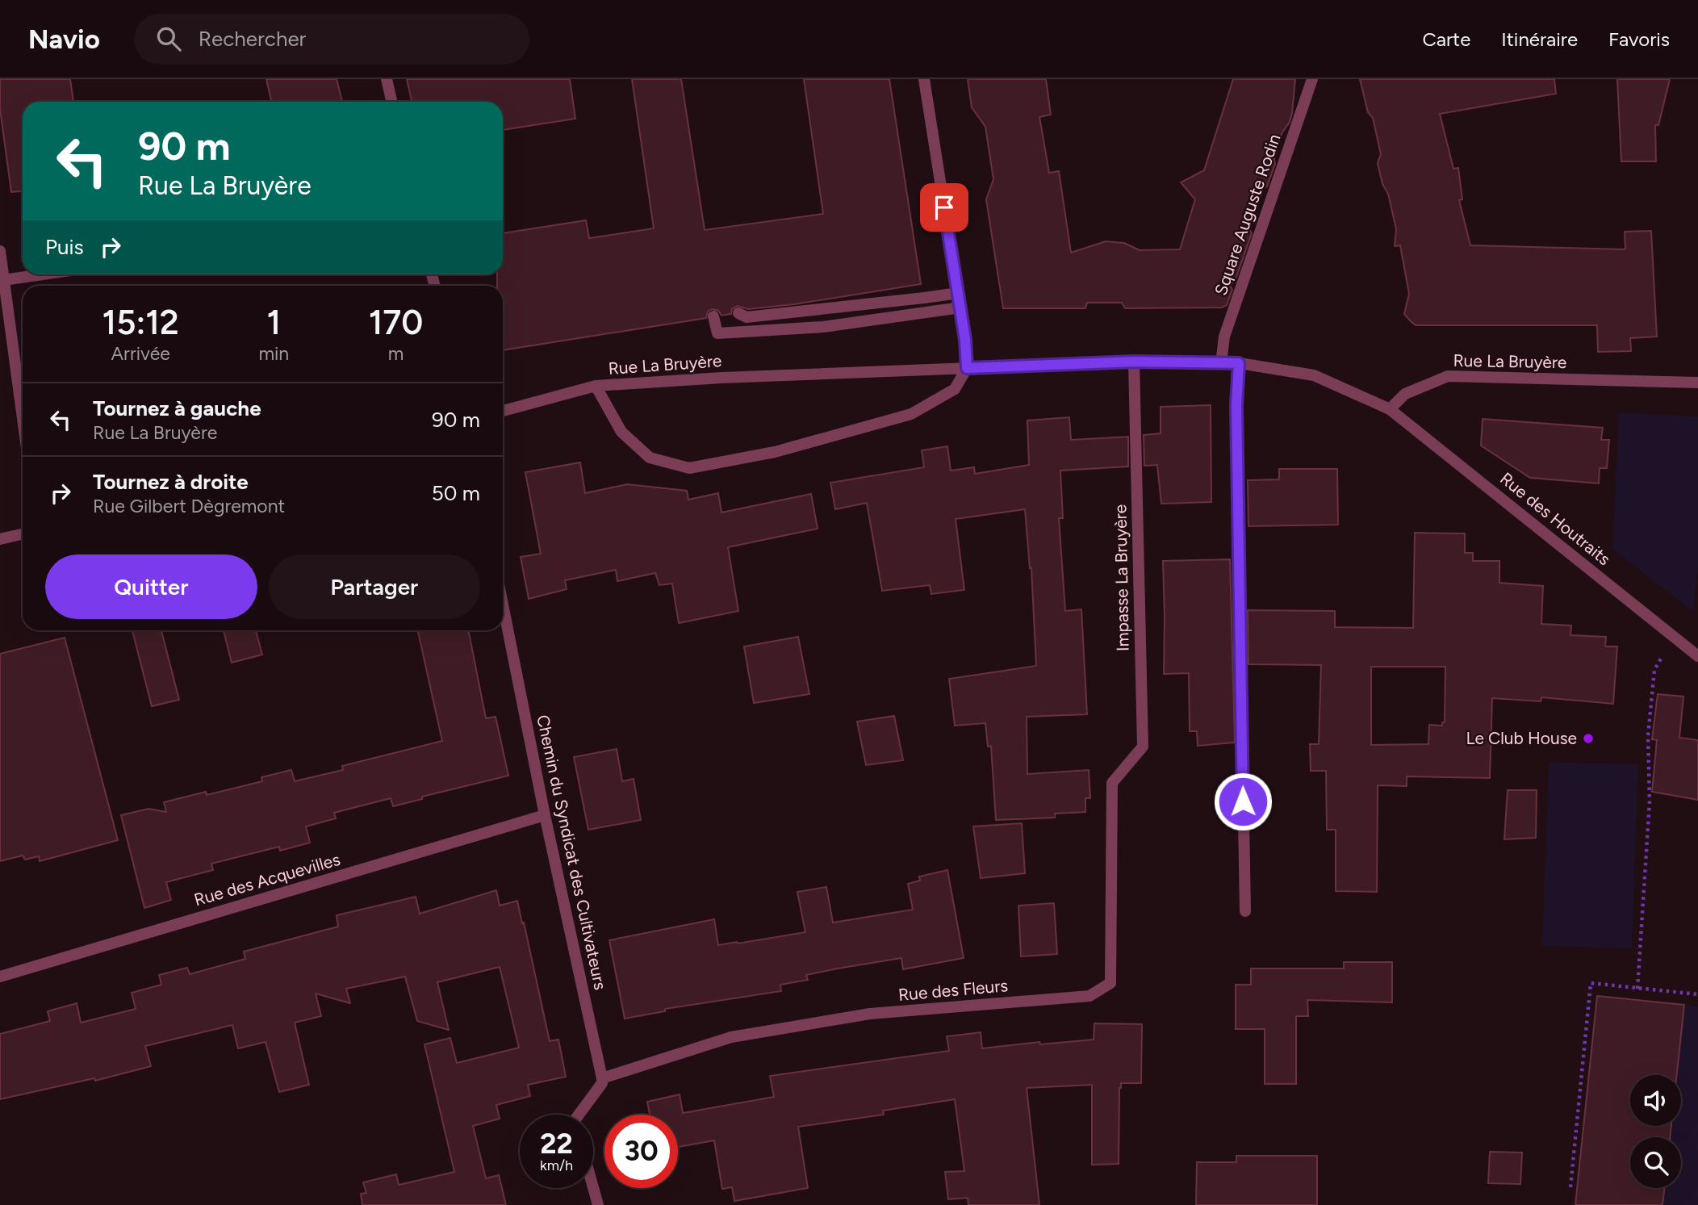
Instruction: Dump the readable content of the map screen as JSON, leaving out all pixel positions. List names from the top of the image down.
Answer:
{
  "streets": {
    "street": [
      "Square Auguste Rodin",
      "Rue La Bruyère",
      "Rue des Houtraits",
      "Impasse La Bruyère",
      "Chemin du Syndicat des Cultivateurs",
      "Rue des Acquevilles",
      "Rue des Fleurs"
    ]
  },
  "crossings": [
    ["Square Auguste Rodin", "Rue La Bruyère"],
    ["Rue La Bruyère", "Rue des Houtraits"],
    ["Rue La Bruyère", "Impasse La Bruyère"],
    ["Impasse La Bruyère", "Rue des Fleurs"],
    ["Chemin du Syndicat des Cultivateurs", "Rue des Acquevilles"],
    ["Chemin du Syndicat des Cultivateurs", "Rue des Fleurs"]
  ],
  "places": ["Le Club House"],
  "page": {
    "header": "Navio",
    "search": "Rechercher",
    "nav": ["Carte", "Itinéraire", "Favoris"],
    "turn": ["90 m", "Rue La Bruyère"],
    "then": "Puis",
    "eta": [
      "15:12",
      "Arrivée",
      "1",
      "min",
      "170",
      "m"
    ],
    "list": [
      {
        "name": "Tournez à gauche",
        "note": "Rue La Bruyère",
        "value": "90 m"
      },
      {
        "name": "Tournez à droite",
        "note": "Rue Gilbert Dègremont",
        "value": "50 m"
      }
    ],
    "buttons": ["Quitter", "Partager"],
    "speed": "22 km/h",
    "limit": "30"
  }
}
